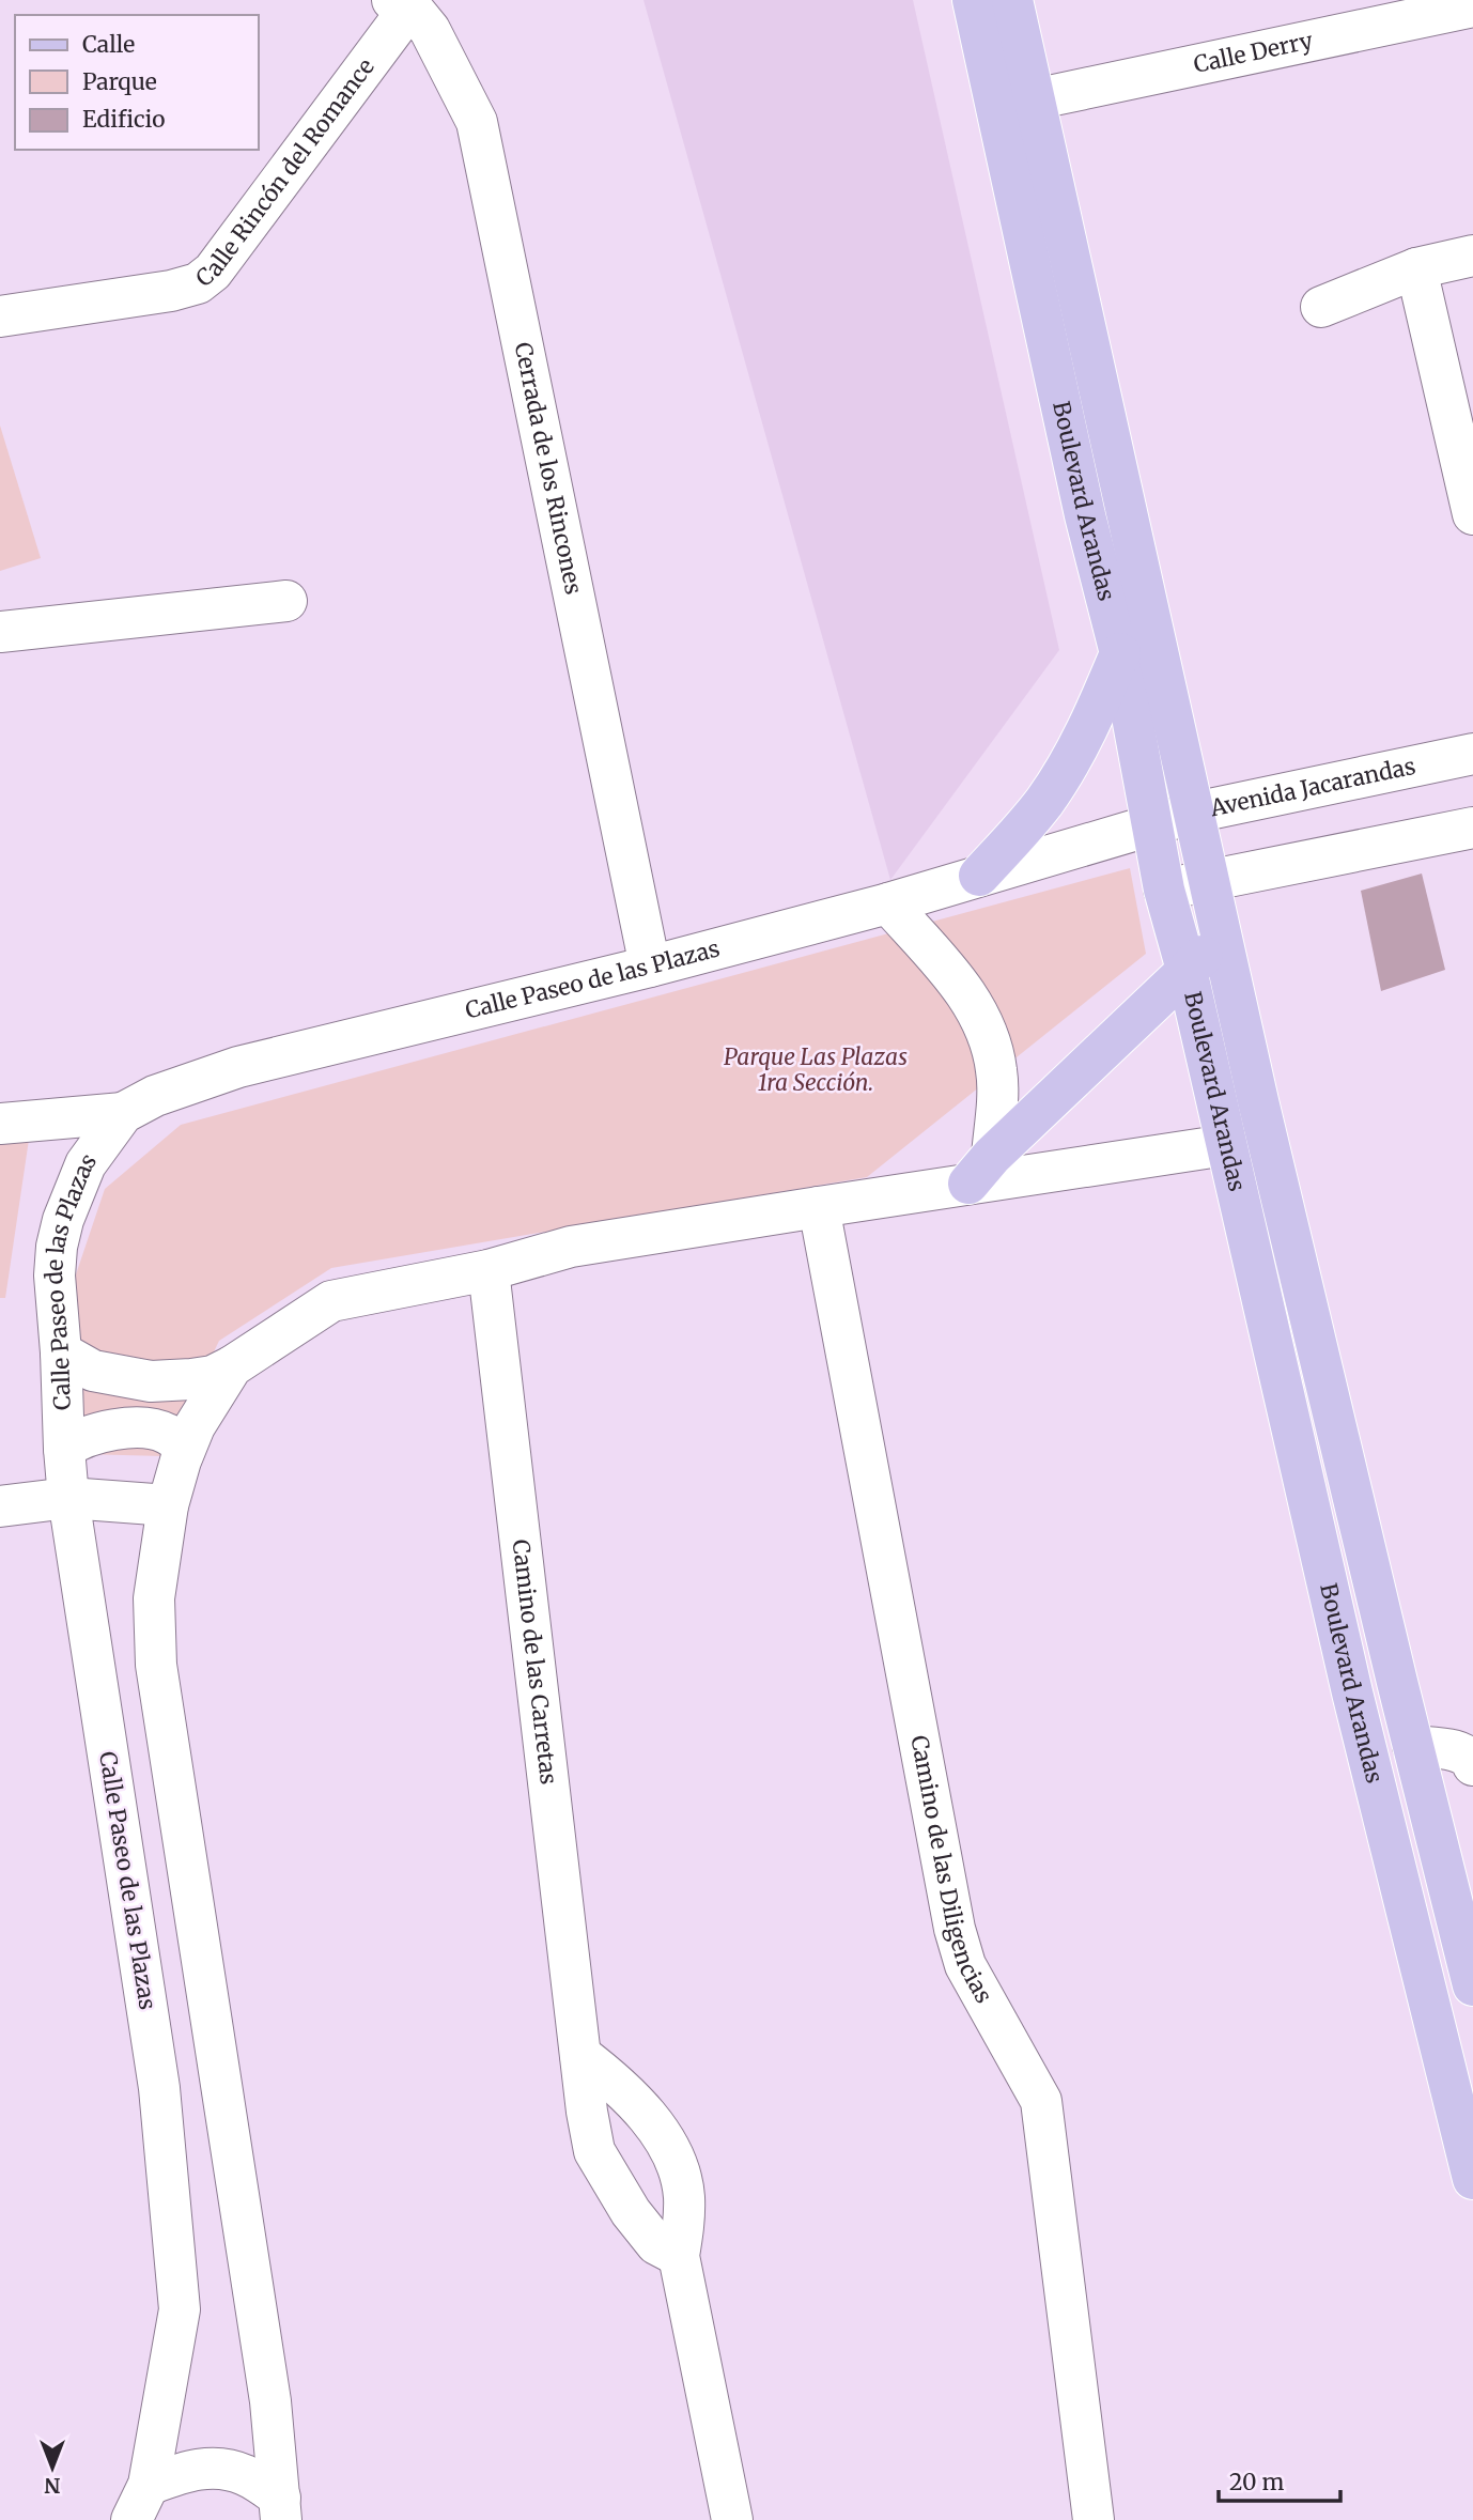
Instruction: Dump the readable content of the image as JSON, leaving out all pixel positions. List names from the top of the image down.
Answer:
{
  "streets": {
    "main road": ["Boulevard Arandas"],
    "street": [
      "Calle Derry",
      "Calle Rincón del Romance",
      "Cerrada de los Rincones",
      "Avenida Jacarandas",
      "Calle Paseo de las Plazas",
      "Camino de las Carretas",
      "Camino de las Diligencias"
    ]
  },
  "crossings": [
    ["Calle Derry", "Boulevard Arandas"],
    ["Calle Rincón del Romance", "Cerrada de los Rincones"],
    ["Cerrada de los Rincones", "Calle Paseo de las Plazas"],
    ["Boulevard Arandas", "Avenida Jacarandas"],
    ["Boulevard Arandas", "Calle Paseo de las Plazas"],
    ["Avenida Jacarandas", "Calle Paseo de las Plazas"]
  ],
  "parks": ["Parque Las Plazas 1ra Sección."],
  "legend": ["Calle", "Parque", "Edificio"],
  "scale_bar": "20 m",
  "north": "bottom"
}
